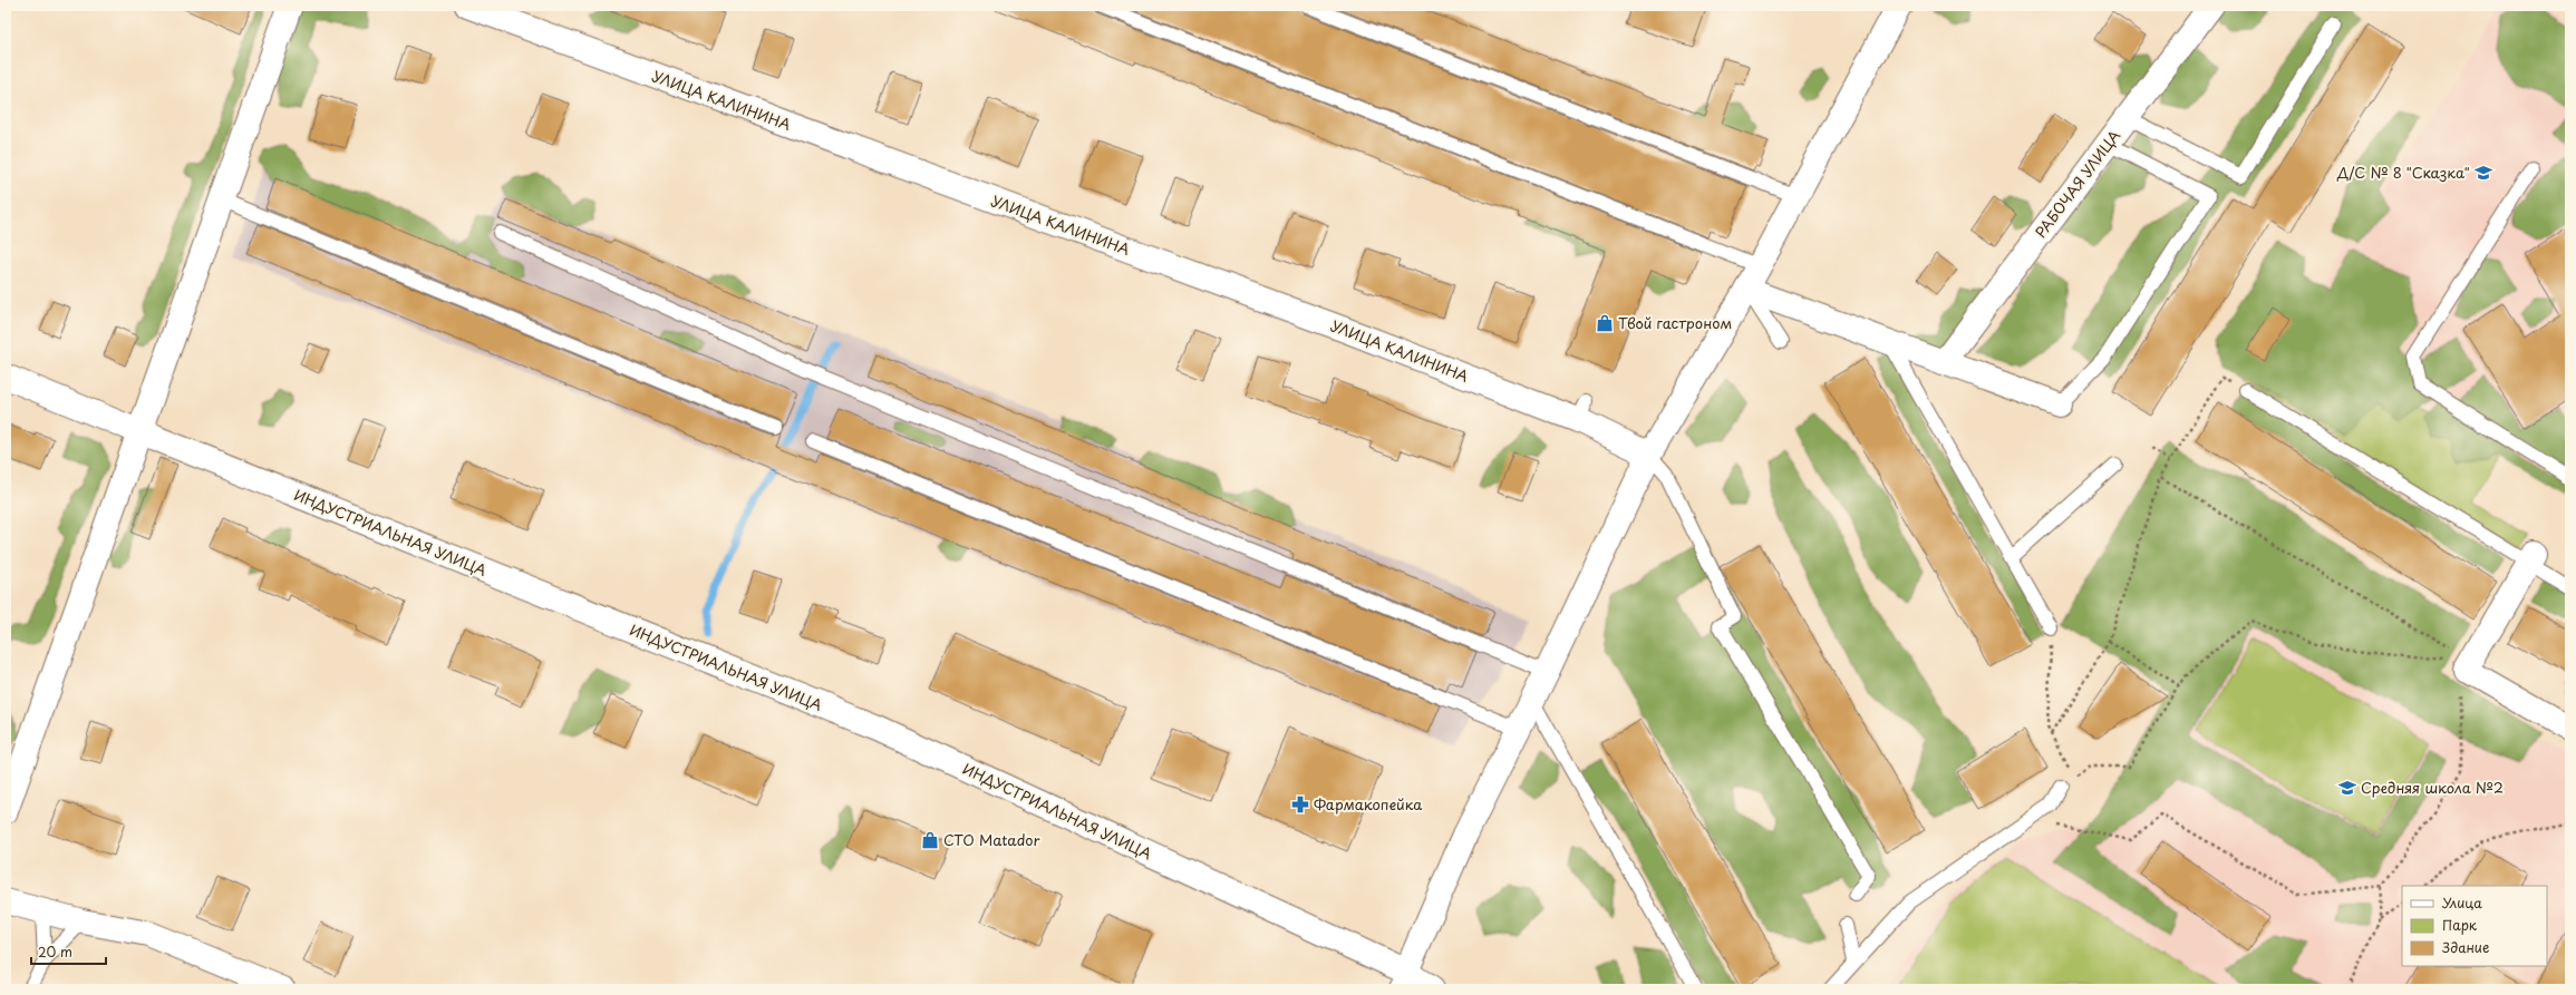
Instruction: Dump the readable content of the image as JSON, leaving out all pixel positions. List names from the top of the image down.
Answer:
{
  "streets": {
    "street": ["УЛИЦА КАЛИНИНА", "РАБОЧАЯ УЛИЦА", "ИНДУСТРИАЛЬНАЯ УЛИЦА"]
  },
  "places": {
    "school or university": ["Д/С № 8 \"Сказка\"", "Средняя школа №2"],
    "shop": ["Твой гастроном", "СТО Matador"],
    "pharmacy": ["Фармакопейка"]
  },
  "legend": ["Улица", "Парк", "Здание"],
  "scale_bar": "20 m"
}
